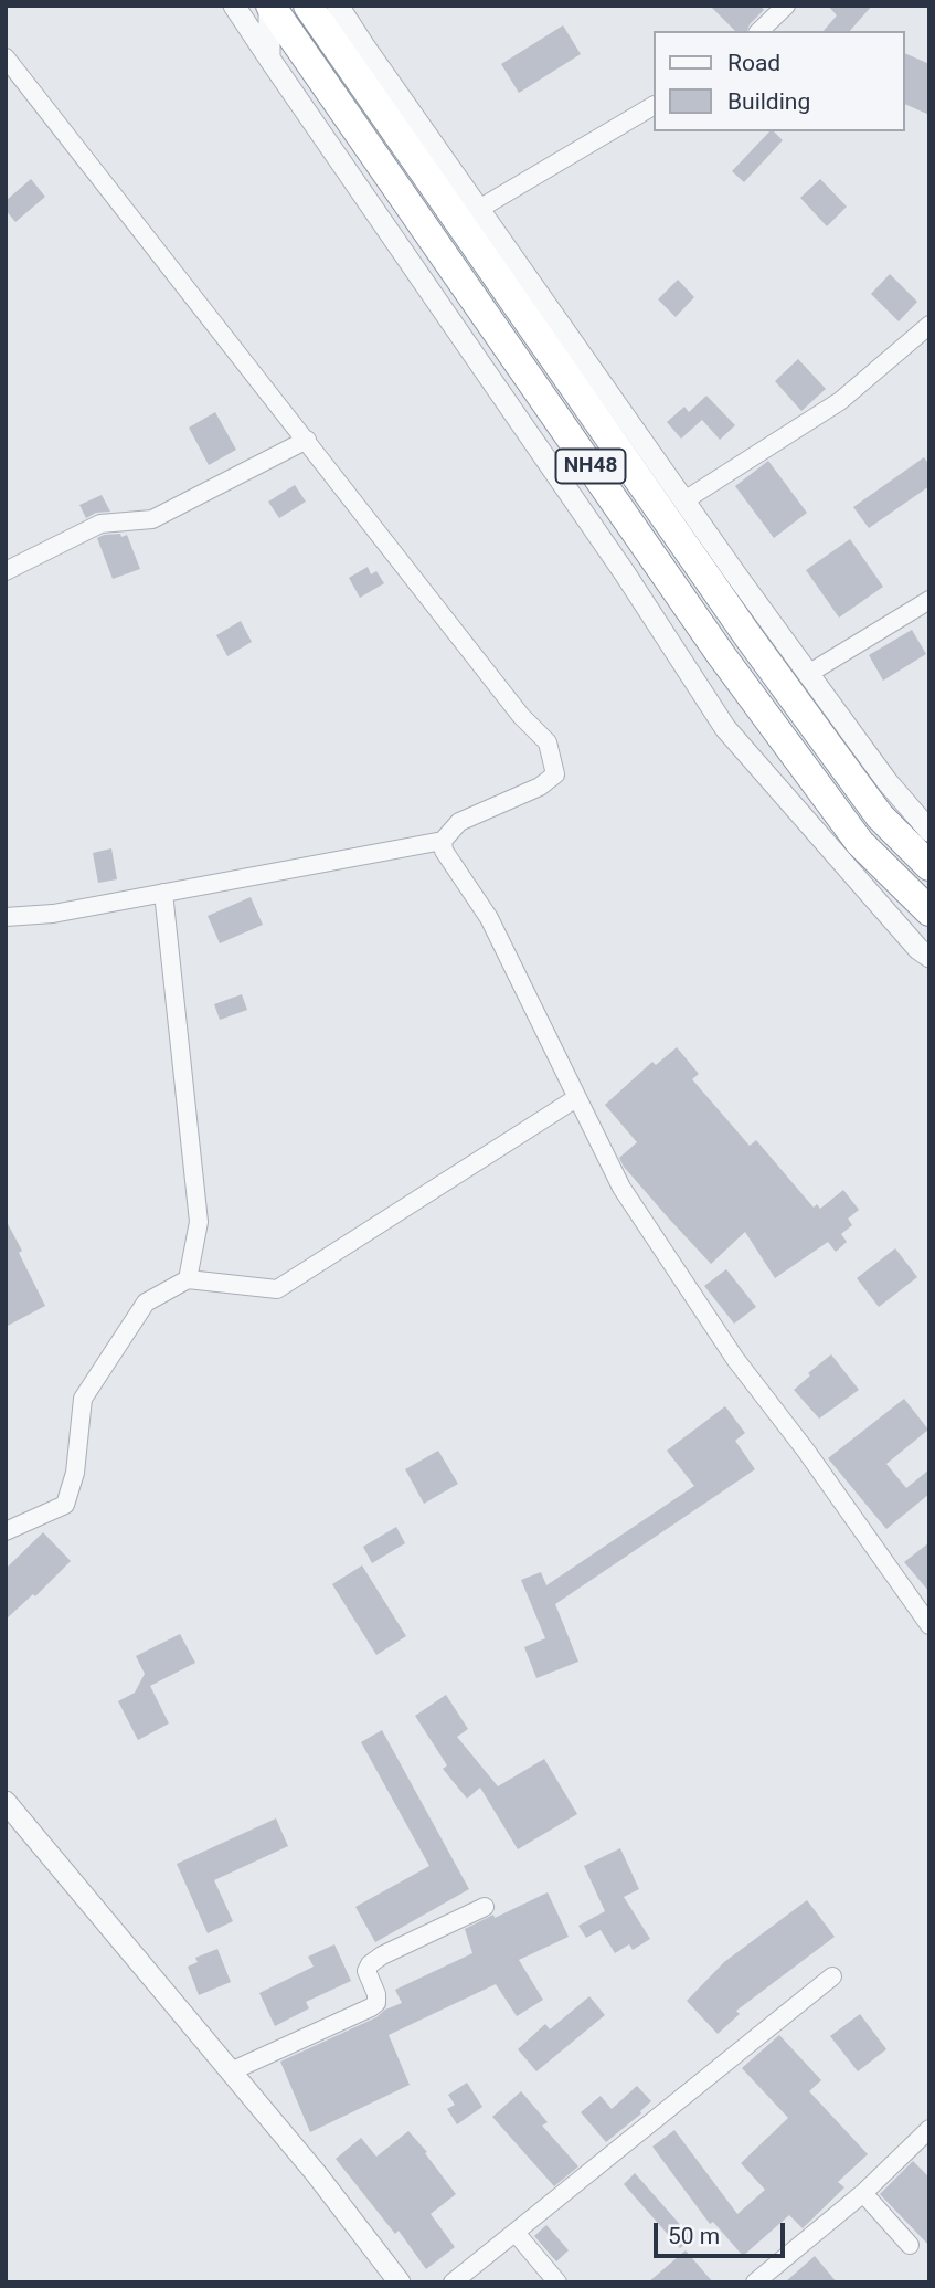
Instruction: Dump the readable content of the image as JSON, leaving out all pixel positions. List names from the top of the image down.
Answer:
{
  "streets": {
    "highway": ["NH48"]
  },
  "legend": ["Road", "Building"],
  "scale_bar": "50 m"
}
